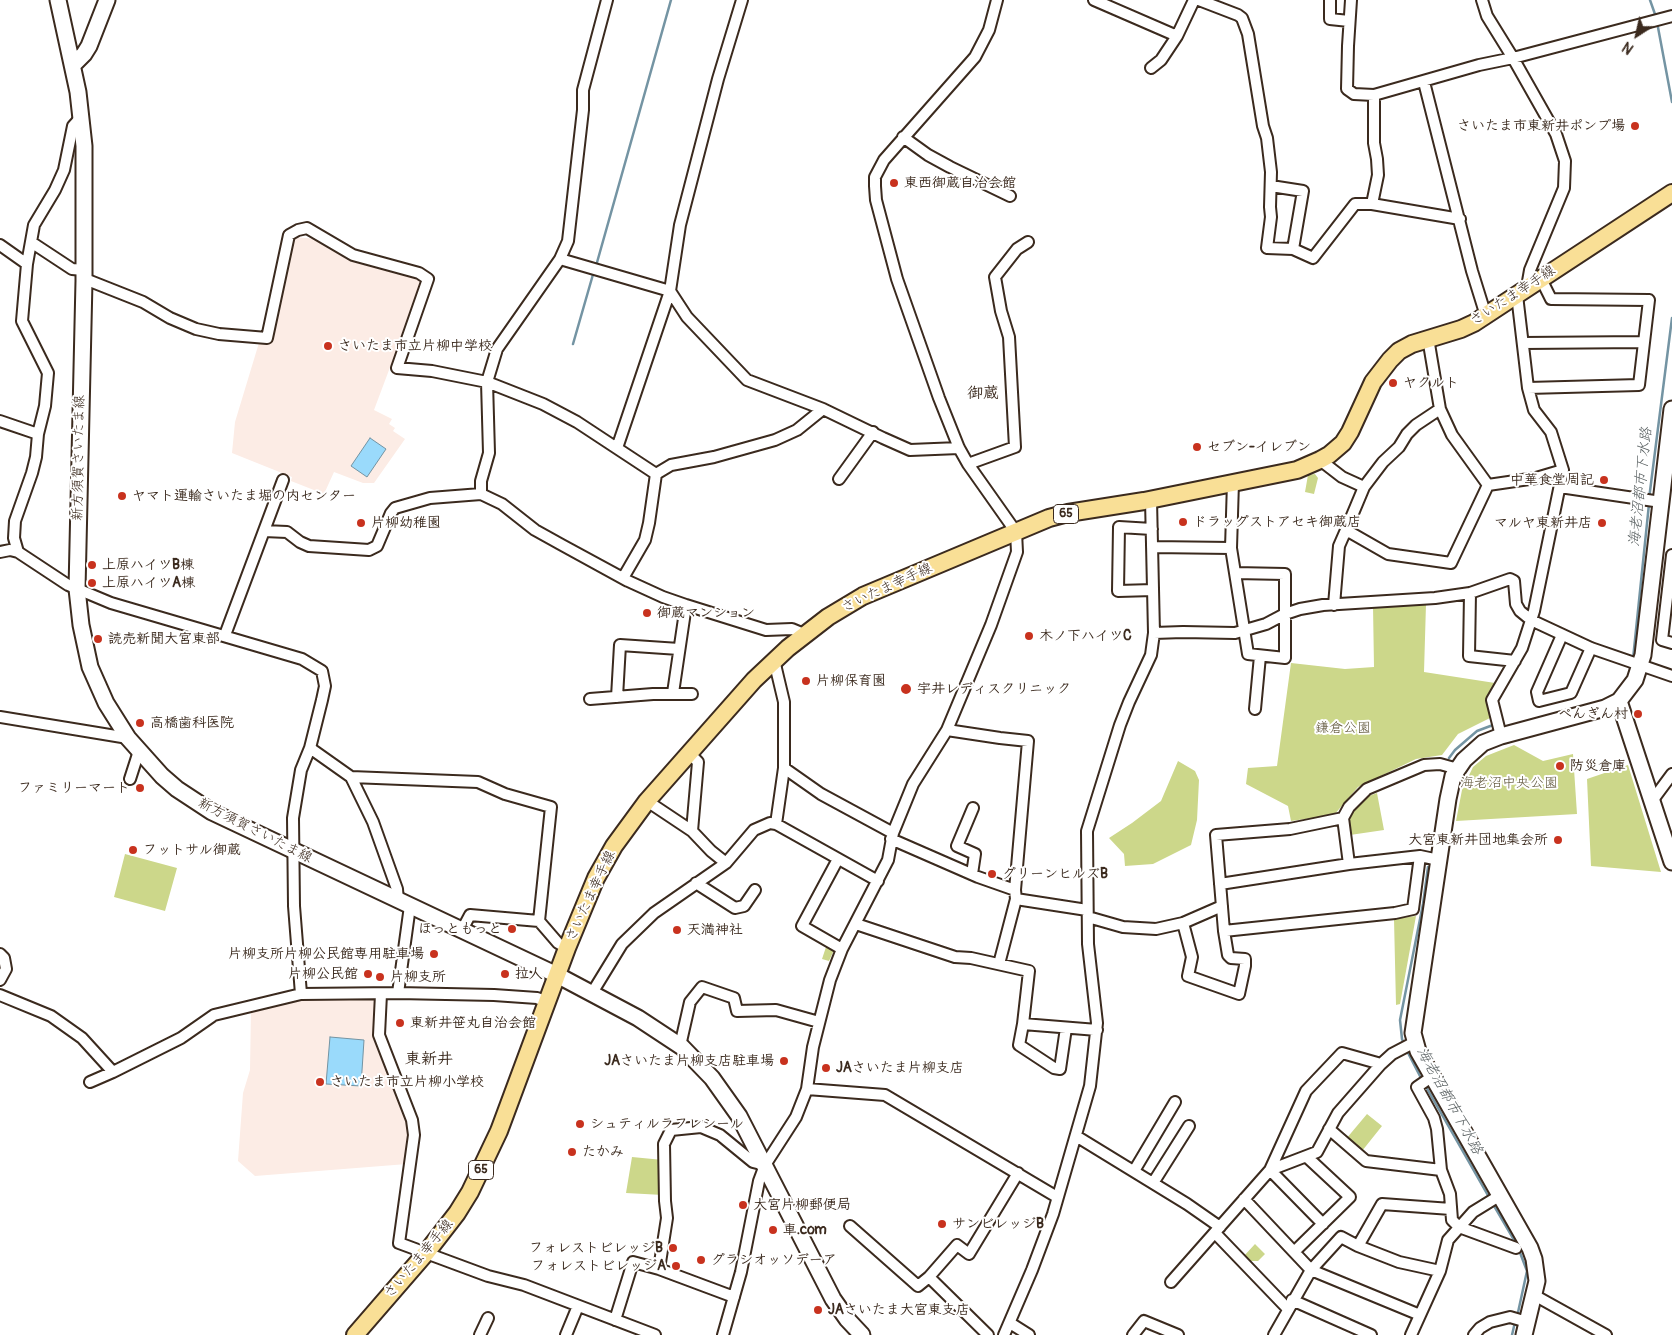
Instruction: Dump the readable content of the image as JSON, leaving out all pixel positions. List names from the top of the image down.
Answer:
{
  "streets": {
    "main road": ["さいたま幸手線", "新方須賀さいたま線", "65"]
  },
  "crossings": [
    ["さいたま幸手線", "新方須賀さいたま線"]
  ],
  "districts": ["御蔵", "東新井"],
  "water": ["海老沼都市下水路"],
  "parks": ["鎌倉公園", "海老沼中央公園"],
  "places": [
    "さいたま市東新井ポンプ場",
    "東西御蔵自治会館",
    "さいたま市立片柳中学校",
    "ヤクルト",
    "セブン-イレブン",
    "中華食堂周記",
    "ヤマト運輸さいたま堀の内センター",
    "ドラッグストアセキ御蔵店",
    "片柳幼稚園",
    "マルヤ東新井店",
    "上原ハイツB棟",
    "上原ハイツA棟",
    "御蔵マンション",
    "木ノ下ハイツC",
    "読売新聞大宮東部",
    "片柳保育園",
    "宇井レディスクリニック",
    "ぺんぎん村",
    "高橋歯科医院",
    "防災倉庫",
    "ファミリーマート",
    "大宮東新井団地集会所",
    "フットサル御蔵",
    "グリーンヒルズB",
    "ほっともっと",
    "天満神社",
    "片柳支所片柳公民館専用駐車場",
    "片柳公民館",
    "拉人",
    "片柳支所",
    "東新井笹丸自治会館",
    "JAさいたま片柳支店駐車場",
    "JAさいたま片柳支店",
    "さいたま市立片柳小学校",
    "シュティルラフレシール",
    "たかみ",
    "大宮片柳郵便局",
    "サンビレッジB",
    "車.com",
    "フォレストビレッジB",
    "グラシオッソデーア",
    "フォレストビレッジA",
    "JAさいたま大宮東支店"
  ],
  "north": "bottom left"
}
